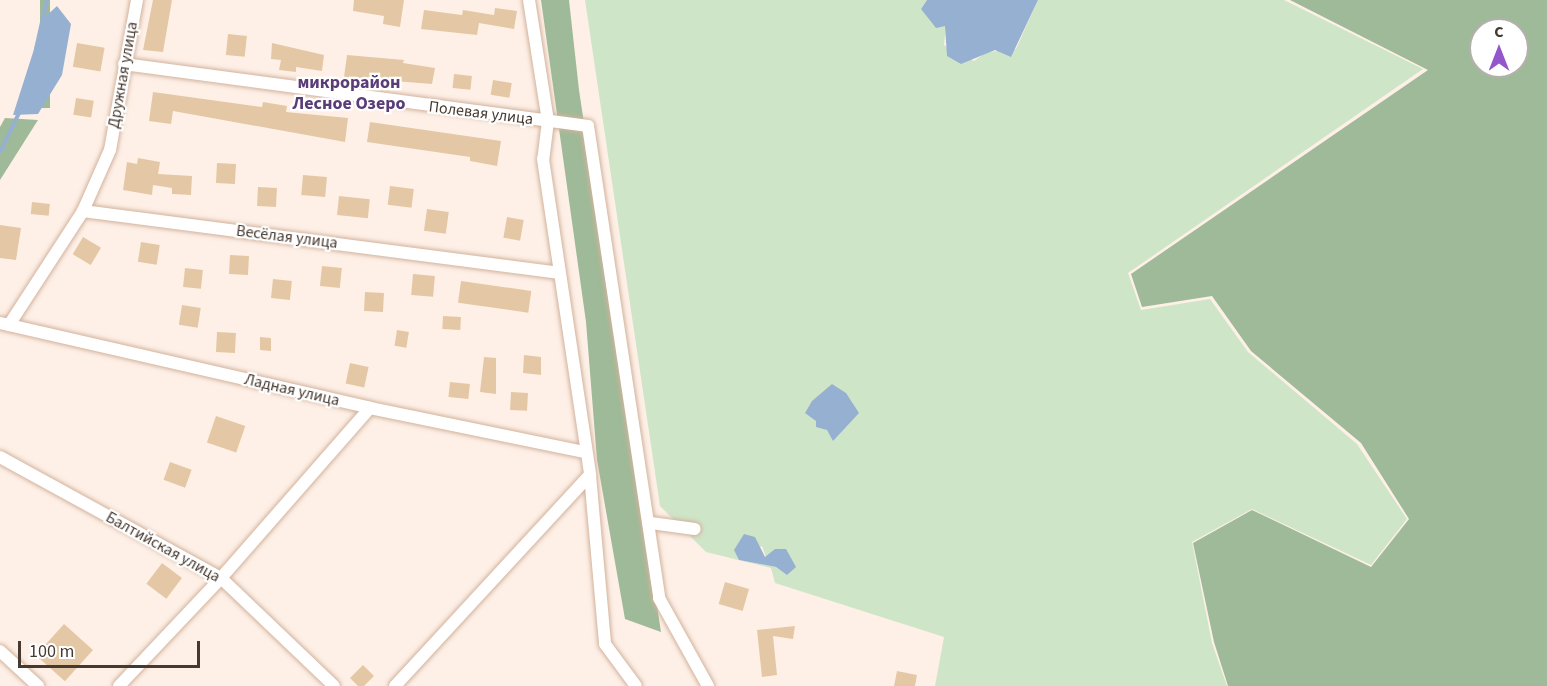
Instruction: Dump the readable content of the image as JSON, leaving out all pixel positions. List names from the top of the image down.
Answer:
{
  "streets": {
    "street": [
      "Дружная улица",
      "Полевая улица",
      "Весёлая улица",
      "Ладная улица",
      "Балтийская улица"
    ]
  },
  "crossings": [
    ["Дружная улица", "Полевая улица"],
    ["Дружная улица", "Весёлая улица"]
  ],
  "districts": ["микрорайон Лесное Озеро"],
  "scale_bar": "100 m",
  "north": "top"
}
